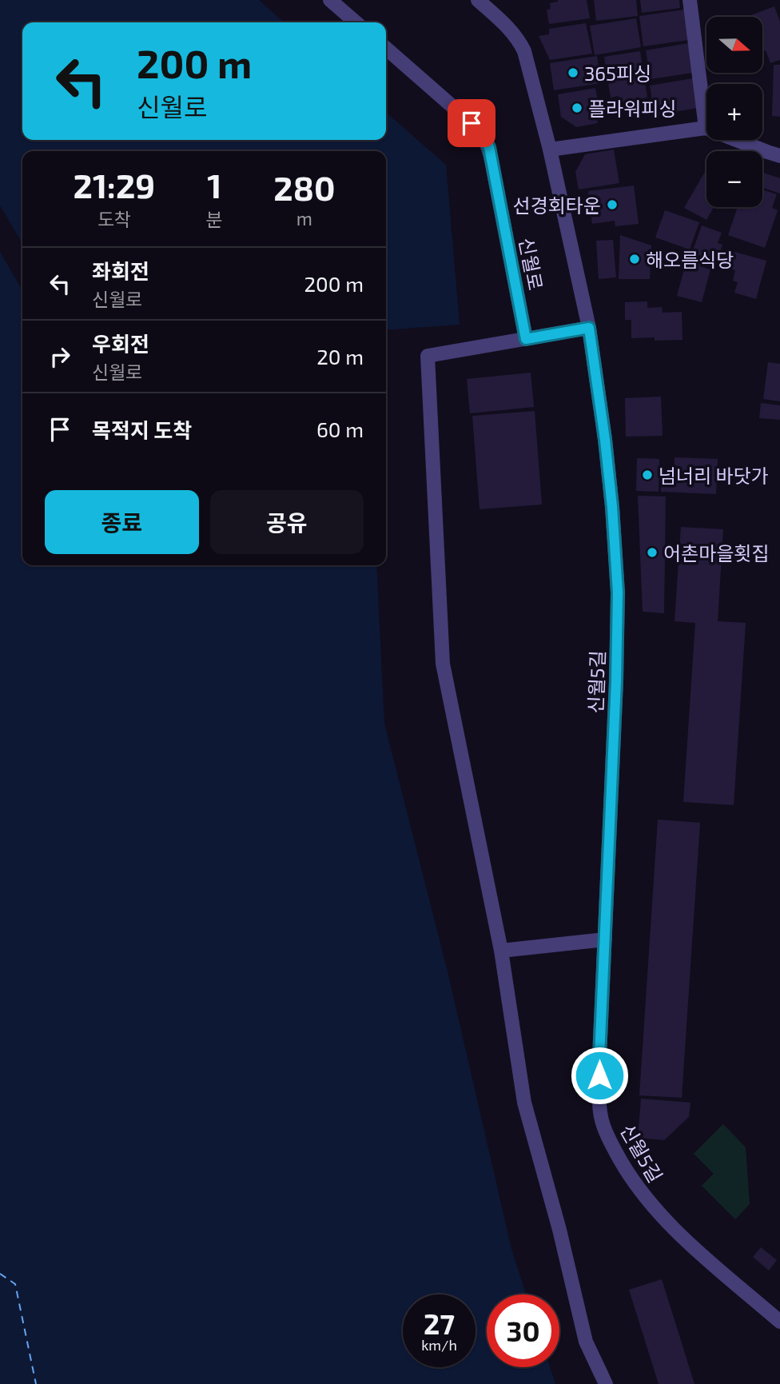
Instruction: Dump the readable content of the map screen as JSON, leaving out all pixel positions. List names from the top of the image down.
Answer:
{
  "streets": {
    "street": ["신월로", "신월5길"]
  },
  "places": [
    "365피싱",
    "플라워피싱",
    "선경회타운",
    "해오름식당",
    "넘너리 바닷가",
    "어촌마을횟집"
  ],
  "north": "right",
  "page": {
    "map_buttons": ["+", "−"],
    "turn": ["200 m", "신월로"],
    "eta": [
      "21:29",
      "도착",
      "1",
      "분",
      "280",
      "m"
    ],
    "list": [
      {
        "name": "좌회전",
        "note": "신월로",
        "value": "200 m"
      },
      {
        "name": "우회전",
        "note": "신월로",
        "value": "20 m"
      },
      {
        "name": "목적지 도착",
        "value": "60 m"
      }
    ],
    "buttons": ["종료", "공유"],
    "speed": "27 km/h",
    "limit": "30"
  }
}
